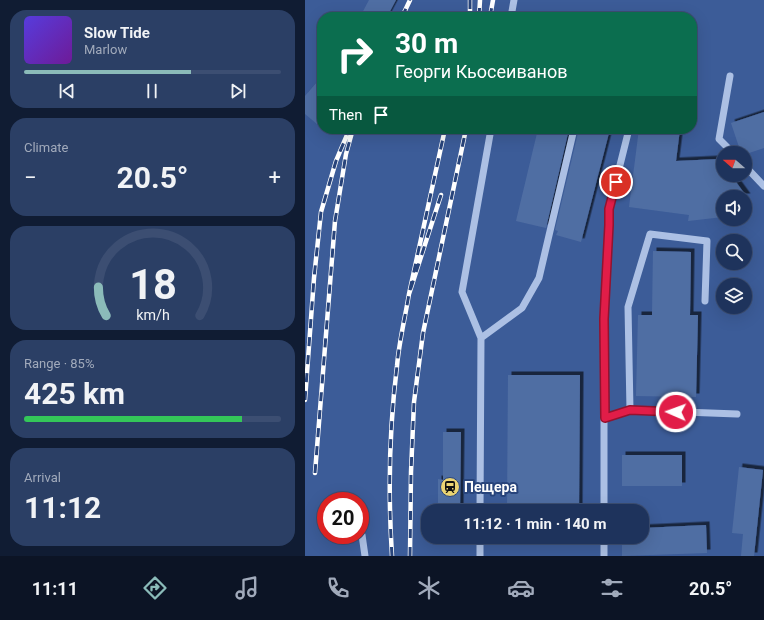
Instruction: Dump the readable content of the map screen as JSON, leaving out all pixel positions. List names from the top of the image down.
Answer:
{
  "places": {
    "station": ["Пещера"]
  },
  "north": "left",
  "page": {
    "turn": ["30 m", "Георги Кьосеиванов"],
    "song": ["Slow Tide", "Marlow"],
    "then": "Then",
    "tile": [
      "Climate",
      ["Range · 85%", "425 km"],
      ["Arrival", "11:12"]
    ],
    "heat": ["−", "20.5°", "+"],
    "limit": "20",
    "trip": "11:12 · 1 min · 140 m",
    "tabs": ["11:11", "20.5°"],
    "gauge": ["18", "km/h"]
  }
}
